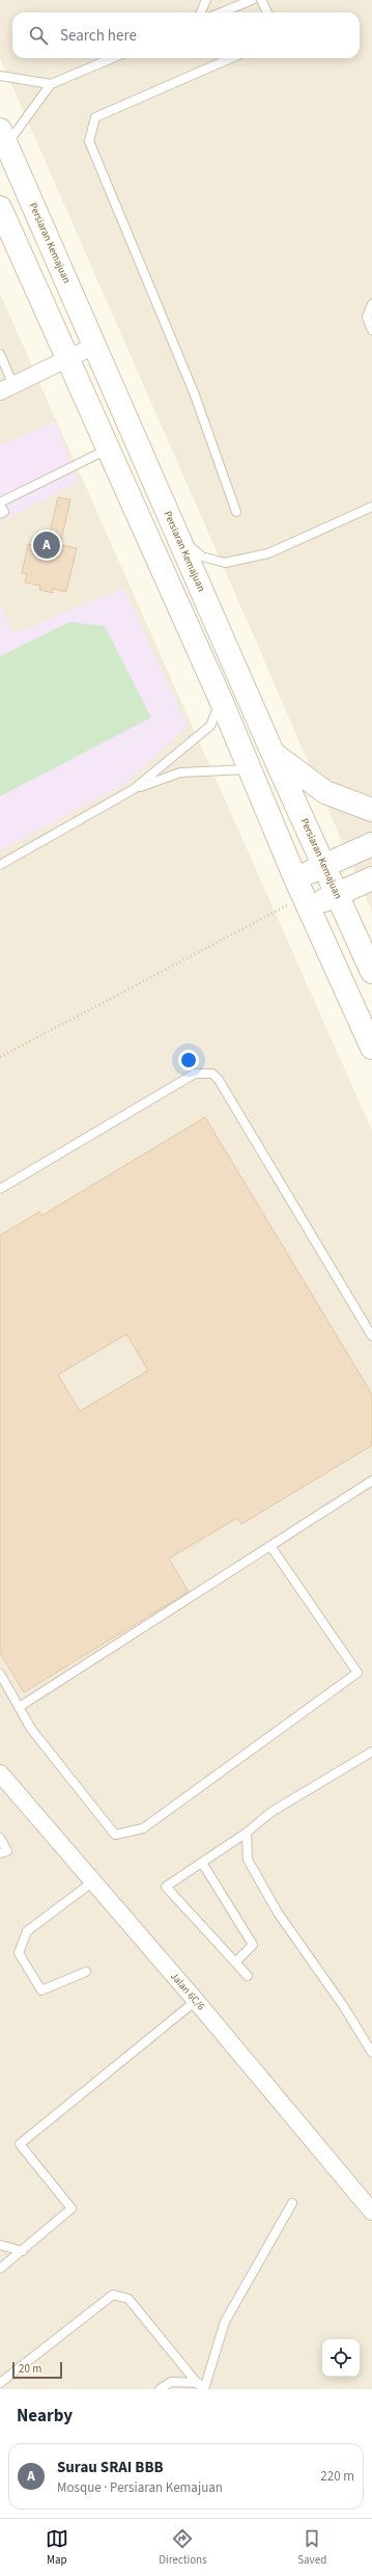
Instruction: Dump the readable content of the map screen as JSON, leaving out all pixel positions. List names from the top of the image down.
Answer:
{
  "streets": {
    "main road": ["Persiaran Kemajuan"],
    "street": ["Jalan 6C/6"]
  },
  "scale_bar": "20 m",
  "page": {
    "search": "Search here",
    "pins": "A",
    "scale": "20 m",
    "heading": "Nearby",
    "list": [
      {
        "mark": "A",
        "name": "Surau SRAI BBB",
        "note": "Mosque · Persiaran Kemajuan",
        "value": "220 m"
      }
    ],
    "nav": ["Map", "Directions", "Saved"]
  }
}
